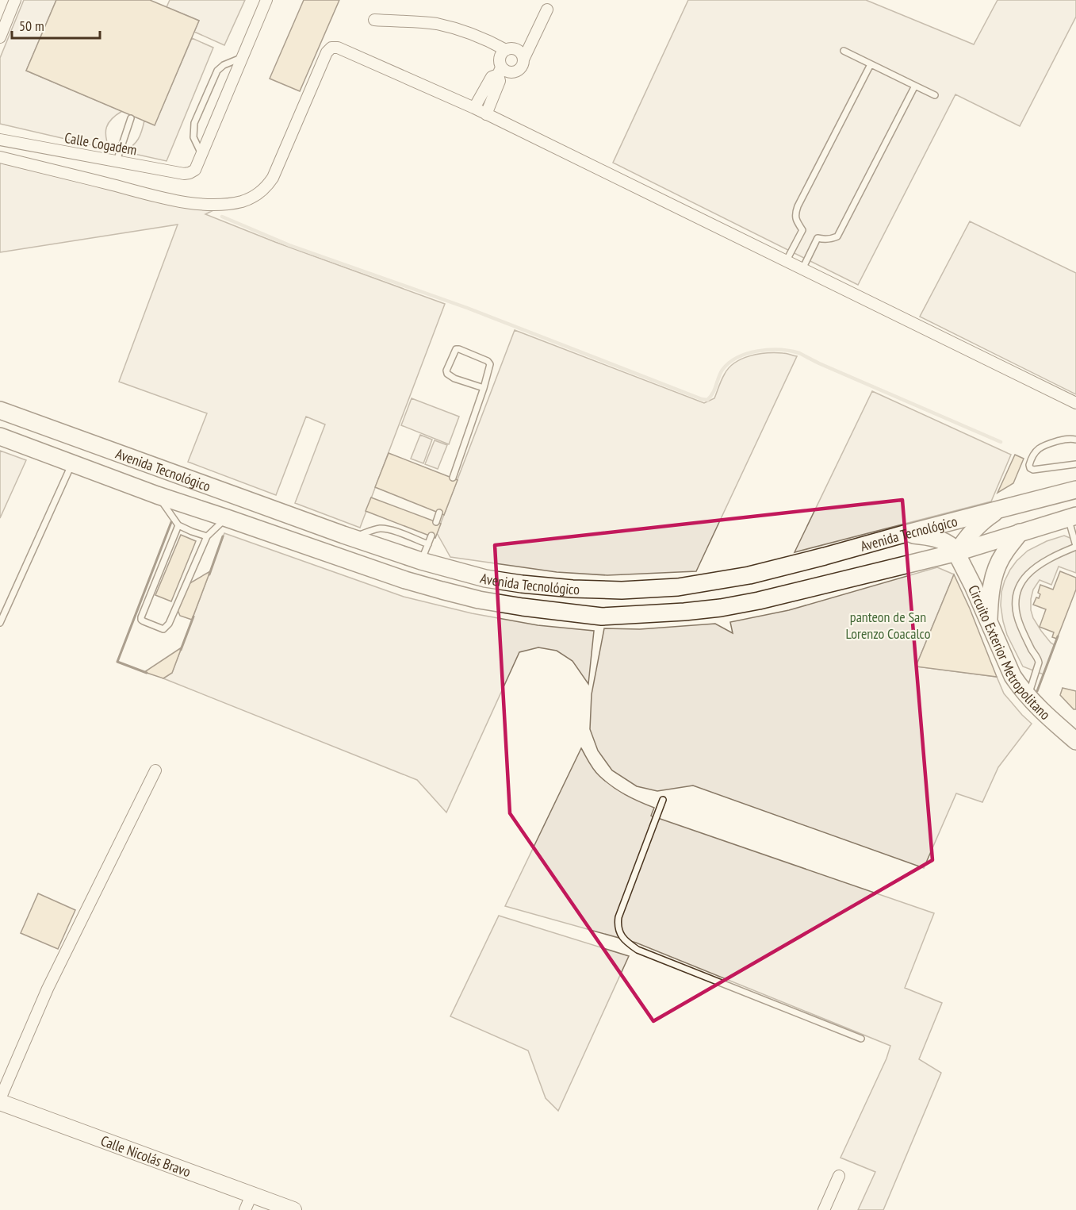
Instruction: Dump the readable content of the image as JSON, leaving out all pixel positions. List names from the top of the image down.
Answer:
{
  "streets": {
    "main road": ["Avenida Tecnológico", "Circuito Exterior Metropolitano"],
    "street": ["Calle Cogadem", "Calle Nicolás Bravo"]
  },
  "crossings": [
    ["Avenida Tecnológico", "Circuito Exterior Metropolitano"]
  ],
  "parks": ["panteon de San Lorenzo Coacalco"],
  "scale_bar": "50 m"
}
